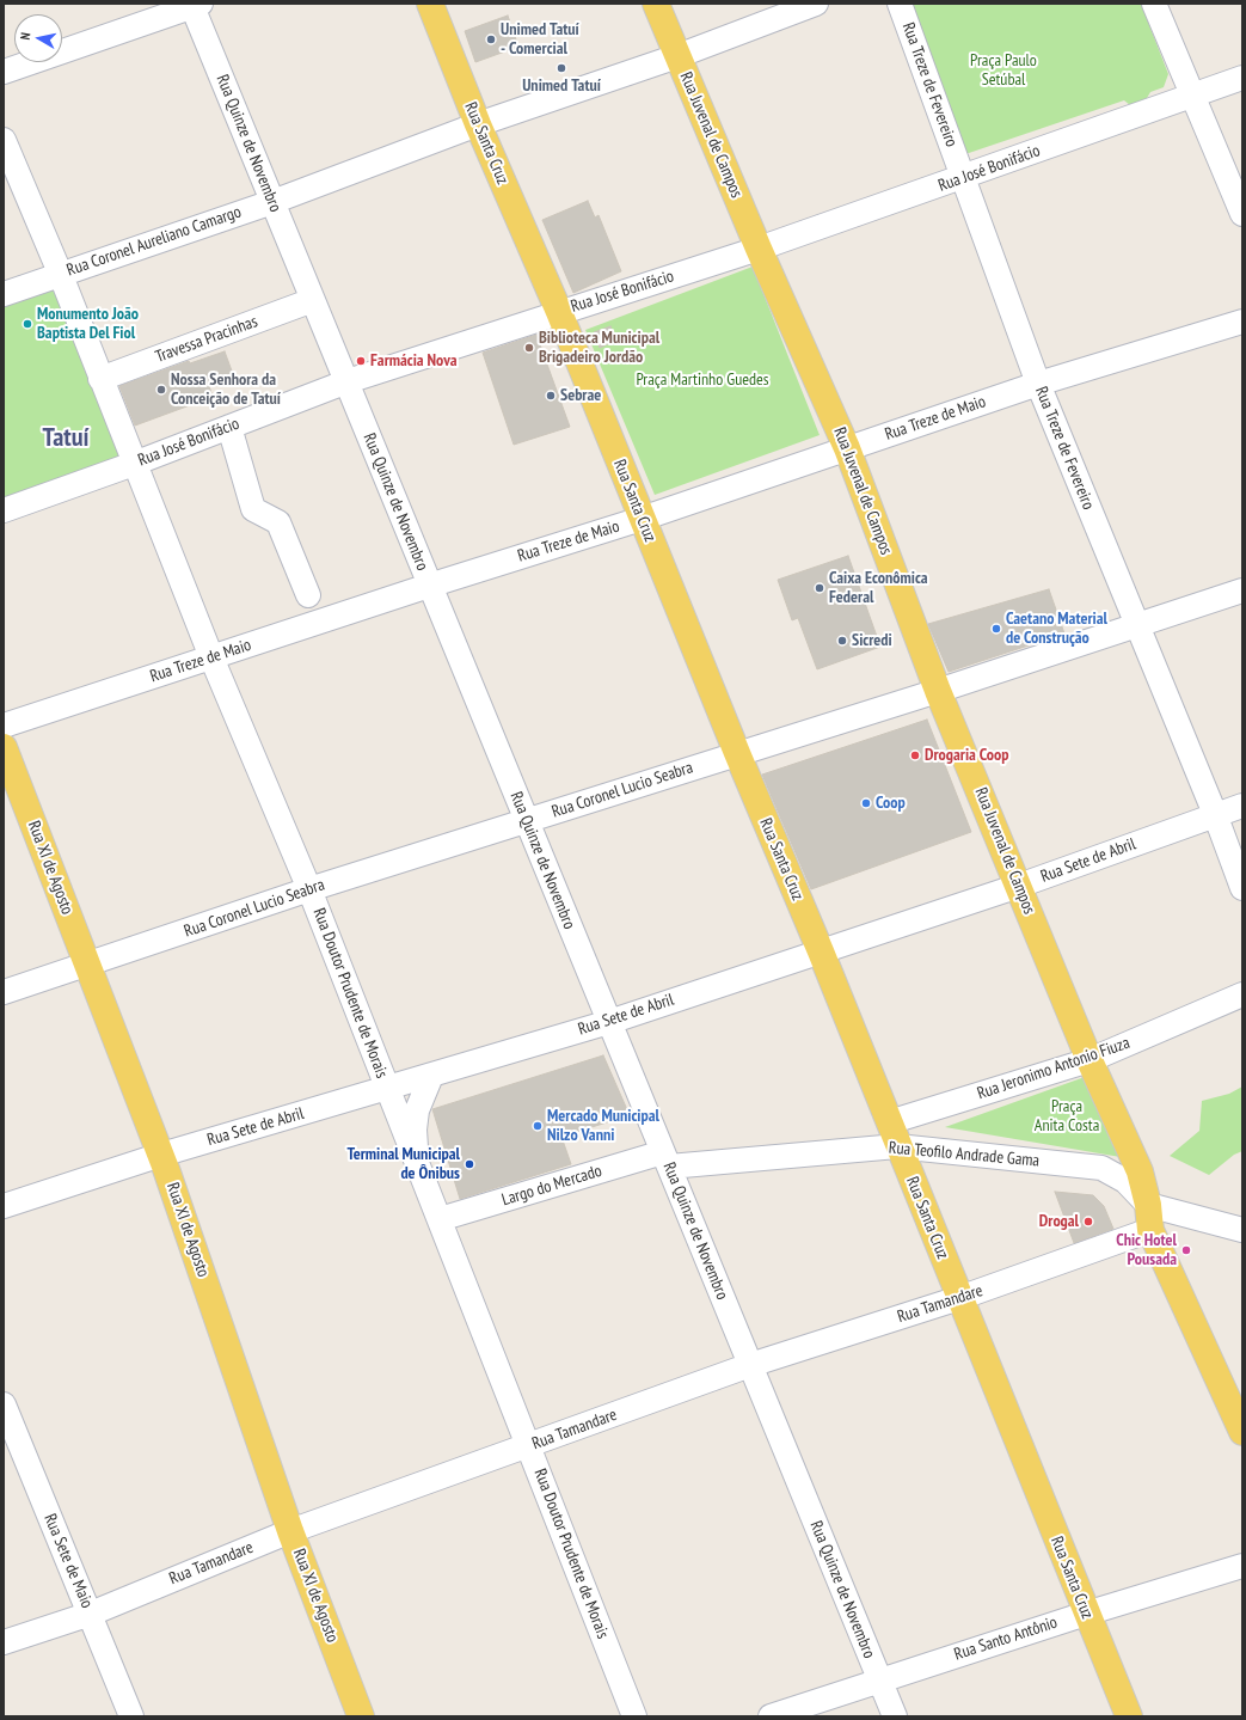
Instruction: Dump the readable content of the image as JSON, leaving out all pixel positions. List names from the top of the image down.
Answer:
{
  "streets": {
    "main road": ["Rua Juvenal de Campos", "Rua Santa Cruz", "Rua XI de Agosto"],
    "street": [
      "Rua Treze de Fevereiro",
      "Rua Quinze de Novembro",
      "Rua José Bonifácio",
      "Rua Coronel Aureliano Camargo",
      "Travessa Pracinhas",
      "Rua Treze de Maio",
      "Rua Coronel Lucio Seabra",
      "Rua Sete de Abril",
      "Rua Doutor Prudente de Morais",
      "Rua Jeronimo Antonio Fiuza",
      "Rua Teofilo Andrade Gama",
      "Largo do Mercado",
      "Rua Tamandare",
      "Rua Sete de Maio",
      "Rua Santo Antônio"
    ]
  },
  "crossings": [
    ["Rua Treze de Fevereiro", "Rua José Bonifácio"],
    ["Rua Treze de Fevereiro", "Rua Treze de Maio"],
    ["Rua Treze de Fevereiro", "Rua Coronel Lucio Seabra"],
    ["Rua Treze de Fevereiro", "Rua Sete de Abril"],
    ["Rua Juvenal de Campos", "Rua José Bonifácio"],
    ["Rua Juvenal de Campos", "Rua Coronel Aureliano Camargo"],
    ["Rua Juvenal de Campos", "Rua Treze de Maio"],
    ["Rua Juvenal de Campos", "Rua Coronel Lucio Seabra"],
    ["Rua Juvenal de Campos", "Rua Sete de Abril"],
    ["Rua Juvenal de Campos", "Rua Jeronimo Antonio Fiuza"],
    ["Rua Juvenal de Campos", "Rua Teofilo Andrade Gama"],
    ["Rua Juvenal de Campos", "Rua Tamandare"],
    ["Rua Quinze de Novembro", "Rua José Bonifácio"],
    ["Rua Quinze de Novembro", "Rua Coronel Aureliano Camargo"],
    ["Rua Quinze de Novembro", "Travessa Pracinhas"],
    ["Rua Quinze de Novembro", "Rua Treze de Maio"],
    ["Rua Quinze de Novembro", "Rua Coronel Lucio Seabra"],
    ["Rua Quinze de Novembro", "Rua Sete de Abril"],
    ["Rua Quinze de Novembro", "Rua Teofilo Andrade Gama"],
    ["Rua Quinze de Novembro", "Largo do Mercado"],
    ["Rua Quinze de Novembro", "Rua Tamandare"],
    ["Rua Quinze de Novembro", "Rua Santo Antônio"],
    ["Rua Santa Cruz", "Rua José Bonifácio"],
    ["Rua Santa Cruz", "Rua Coronel Aureliano Camargo"],
    ["Rua Santa Cruz", "Rua Treze de Maio"],
    ["Rua Santa Cruz", "Rua Coronel Lucio Seabra"],
    ["Rua Santa Cruz", "Rua Sete de Abril"],
    ["Rua Santa Cruz", "Rua Jeronimo Antonio Fiuza"],
    ["Rua Santa Cruz", "Rua Teofilo Andrade Gama"],
    ["Rua Santa Cruz", "Rua Tamandare"],
    ["Rua Santa Cruz", "Rua Santo Antônio"],
    ["Rua José Bonifácio", "Rua Doutor Prudente de Morais"],
    ["Rua Coronel Aureliano Camargo", "Rua Doutor Prudente de Morais"],
    ["Travessa Pracinhas", "Rua Doutor Prudente de Morais"],
    ["Rua Treze de Maio", "Rua Doutor Prudente de Morais"],
    ["Rua Coronel Lucio Seabra", "Rua XI de Agosto"],
    ["Rua Coronel Lucio Seabra", "Rua Doutor Prudente de Morais"],
    ["Rua Sete de Abril", "Rua XI de Agosto"],
    ["Rua Sete de Abril", "Rua Doutor Prudente de Morais"],
    ["Rua XI de Agosto", "Rua Tamandare"],
    ["Rua Doutor Prudente de Morais", "Largo do Mercado"],
    ["Rua Doutor Prudente de Morais", "Rua Tamandare"],
    ["Rua Jeronimo Antonio Fiuza", "Rua Teofilo Andrade Gama"],
    ["Rua Teofilo Andrade Gama", "Largo do Mercado"],
    ["Rua Teofilo Andrade Gama", "Rua Tamandare"],
    ["Rua Tamandare", "Rua Sete de Maio"]
  ],
  "districts": ["Tatuí"],
  "parks": ["Praça Paulo Setúbal", "Praça Martinho Guedes", "Praça Anita Costa"],
  "places": [
    "Unimed Tatuí - Comercial",
    "Unimed Tatuí",
    "Monumento João Baptista Del Fiol",
    "Biblioteca Municipal Brigadeiro Jordão",
    "Farmácia Nova",
    "Nossa Senhora da Conceição de Tatuí",
    "Sebrae",
    "Caixa Econômica Federal",
    "Caetano Material de Construção",
    "Sicredi",
    "Drogaria Coop",
    "Coop",
    "Mercado Municipal Nilzo Vanni",
    "Terminal Municipal de Ônibus",
    "Drogal",
    "Chic Hotel Pousada"
  ],
  "north": "left"
}
